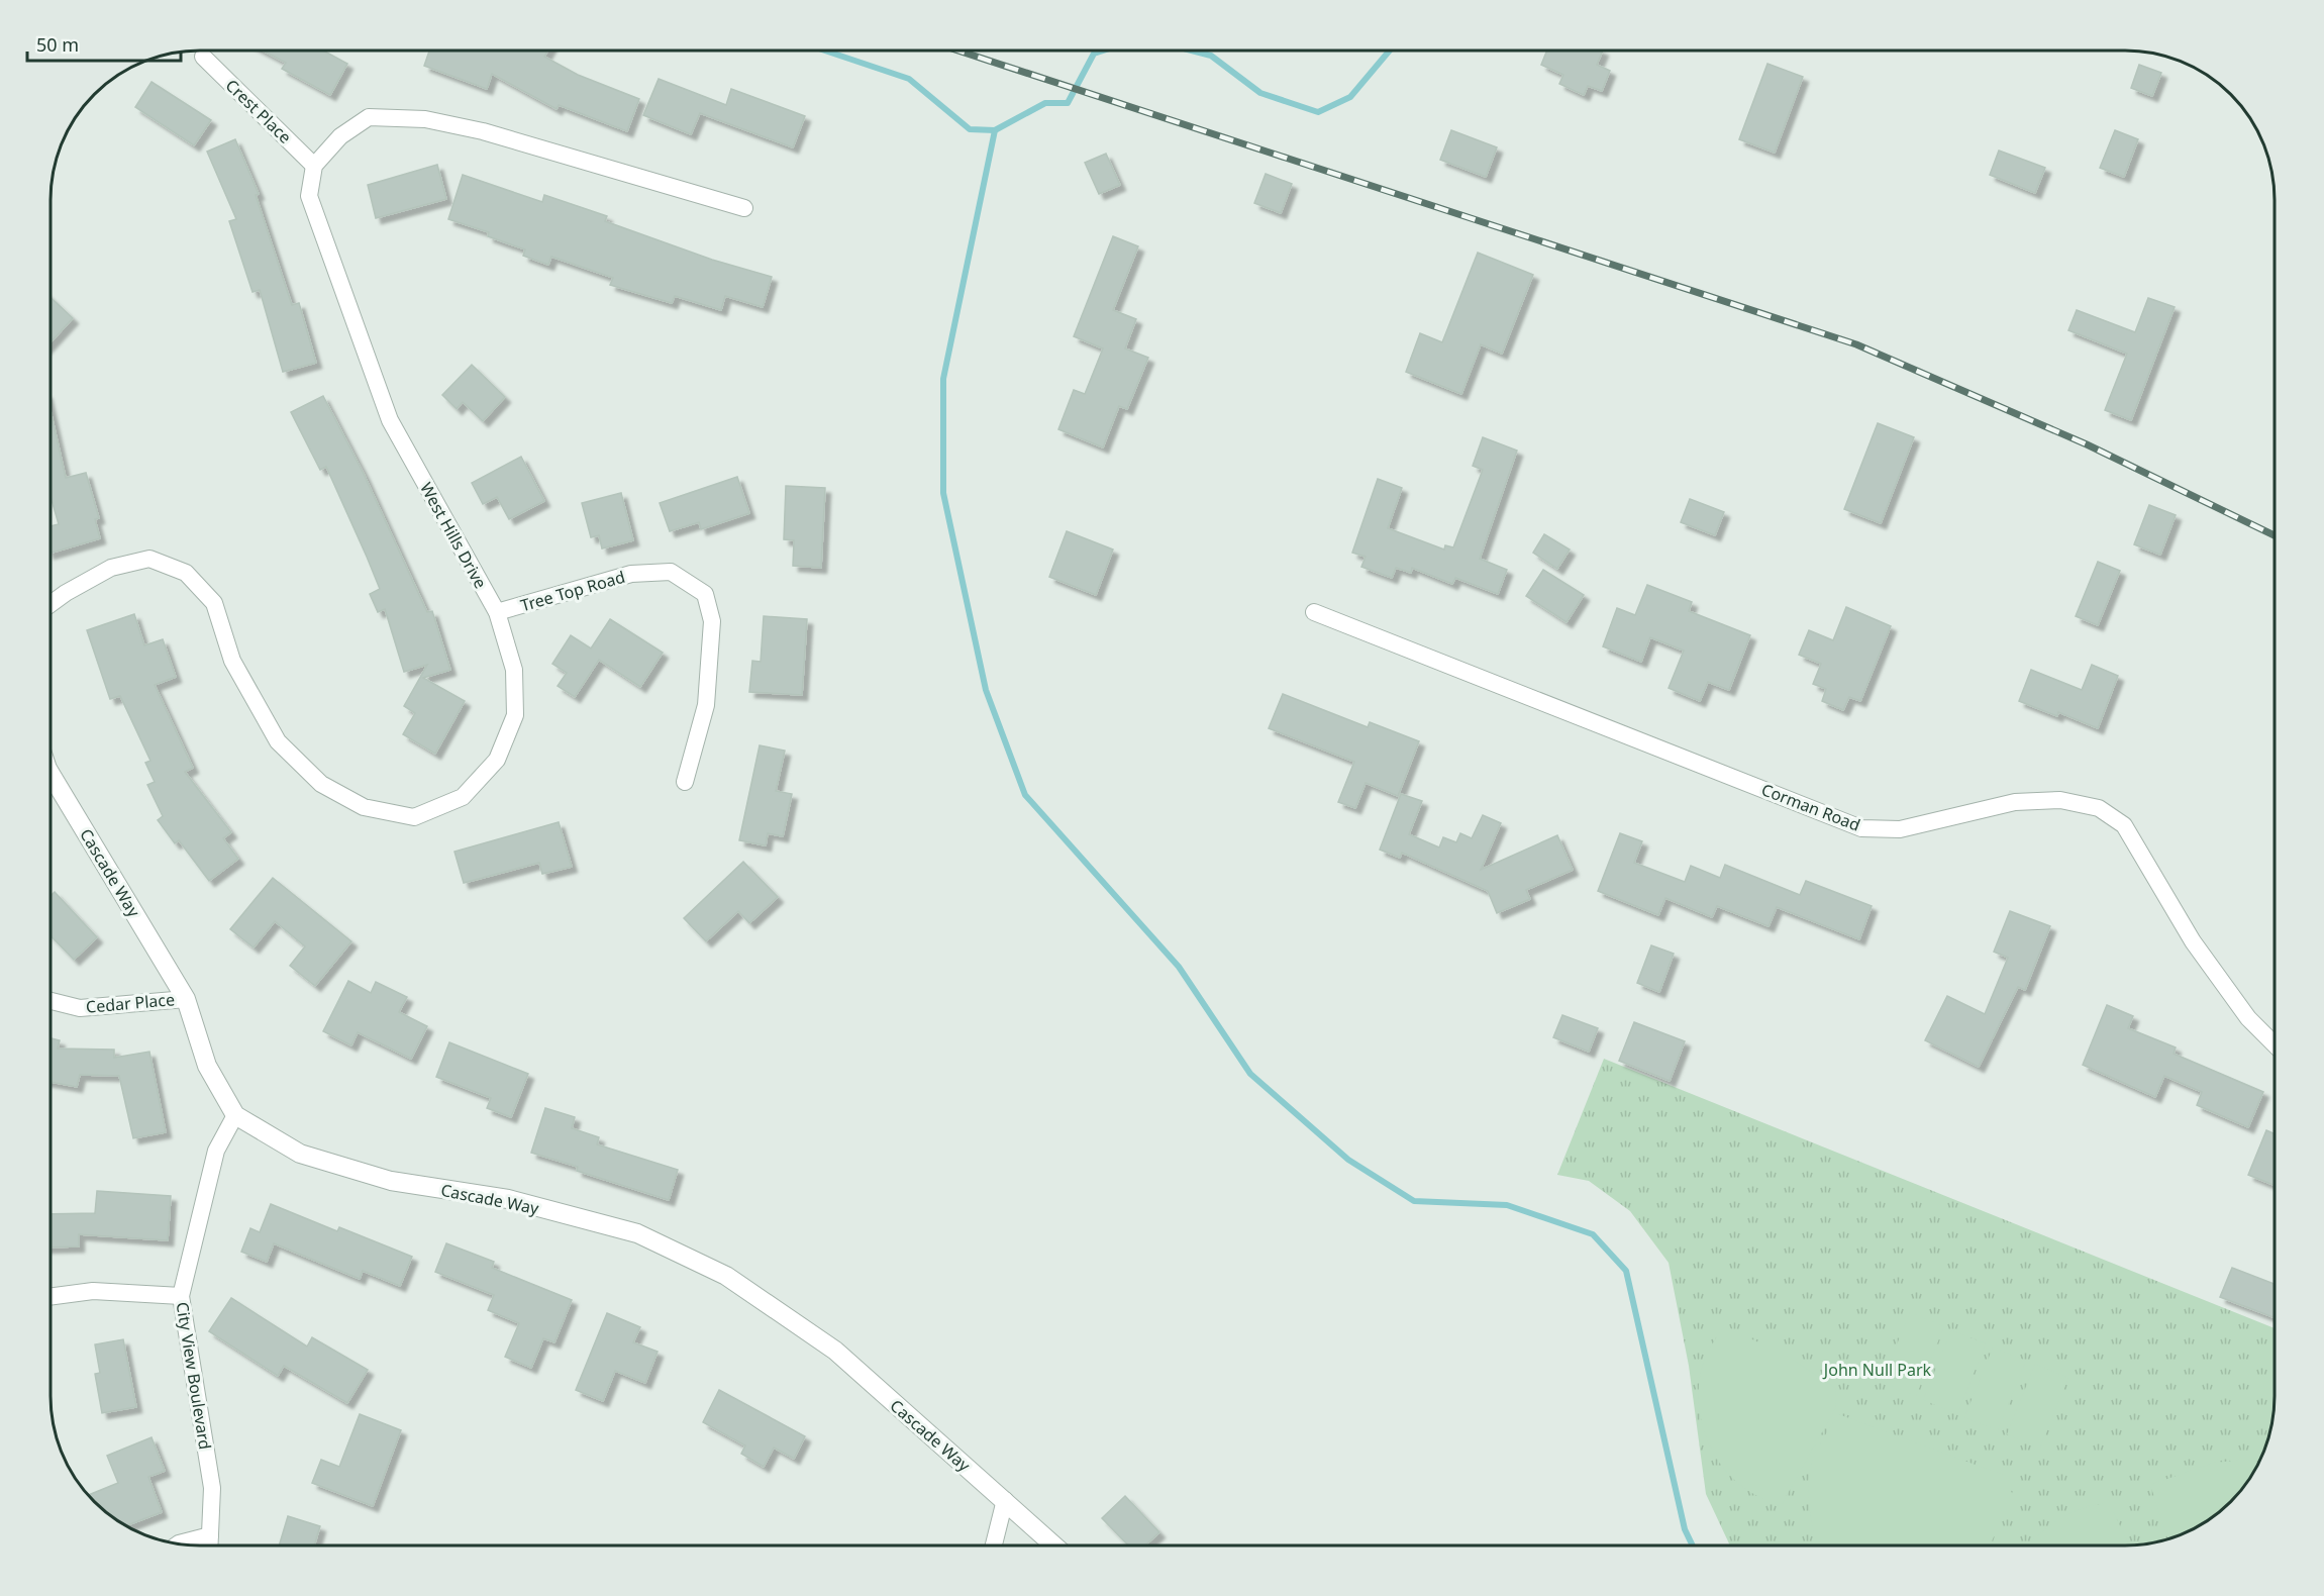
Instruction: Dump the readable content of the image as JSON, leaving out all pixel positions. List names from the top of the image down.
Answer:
{
  "streets": {
    "street": [
      "Crest Place",
      "West Hills Drive",
      "Tree Top Road",
      "Corman Road",
      "Cascade Way",
      "Cedar Place",
      "City View Boulevard"
    ]
  },
  "crossings": [
    ["Crest Place", "West Hills Drive"],
    ["West Hills Drive", "Tree Top Road"],
    ["Cascade Way", "Cedar Place"],
    ["Cascade Way", "City View Boulevard"]
  ],
  "parks": ["John Null Park"],
  "scale_bar": "50 m"
}
